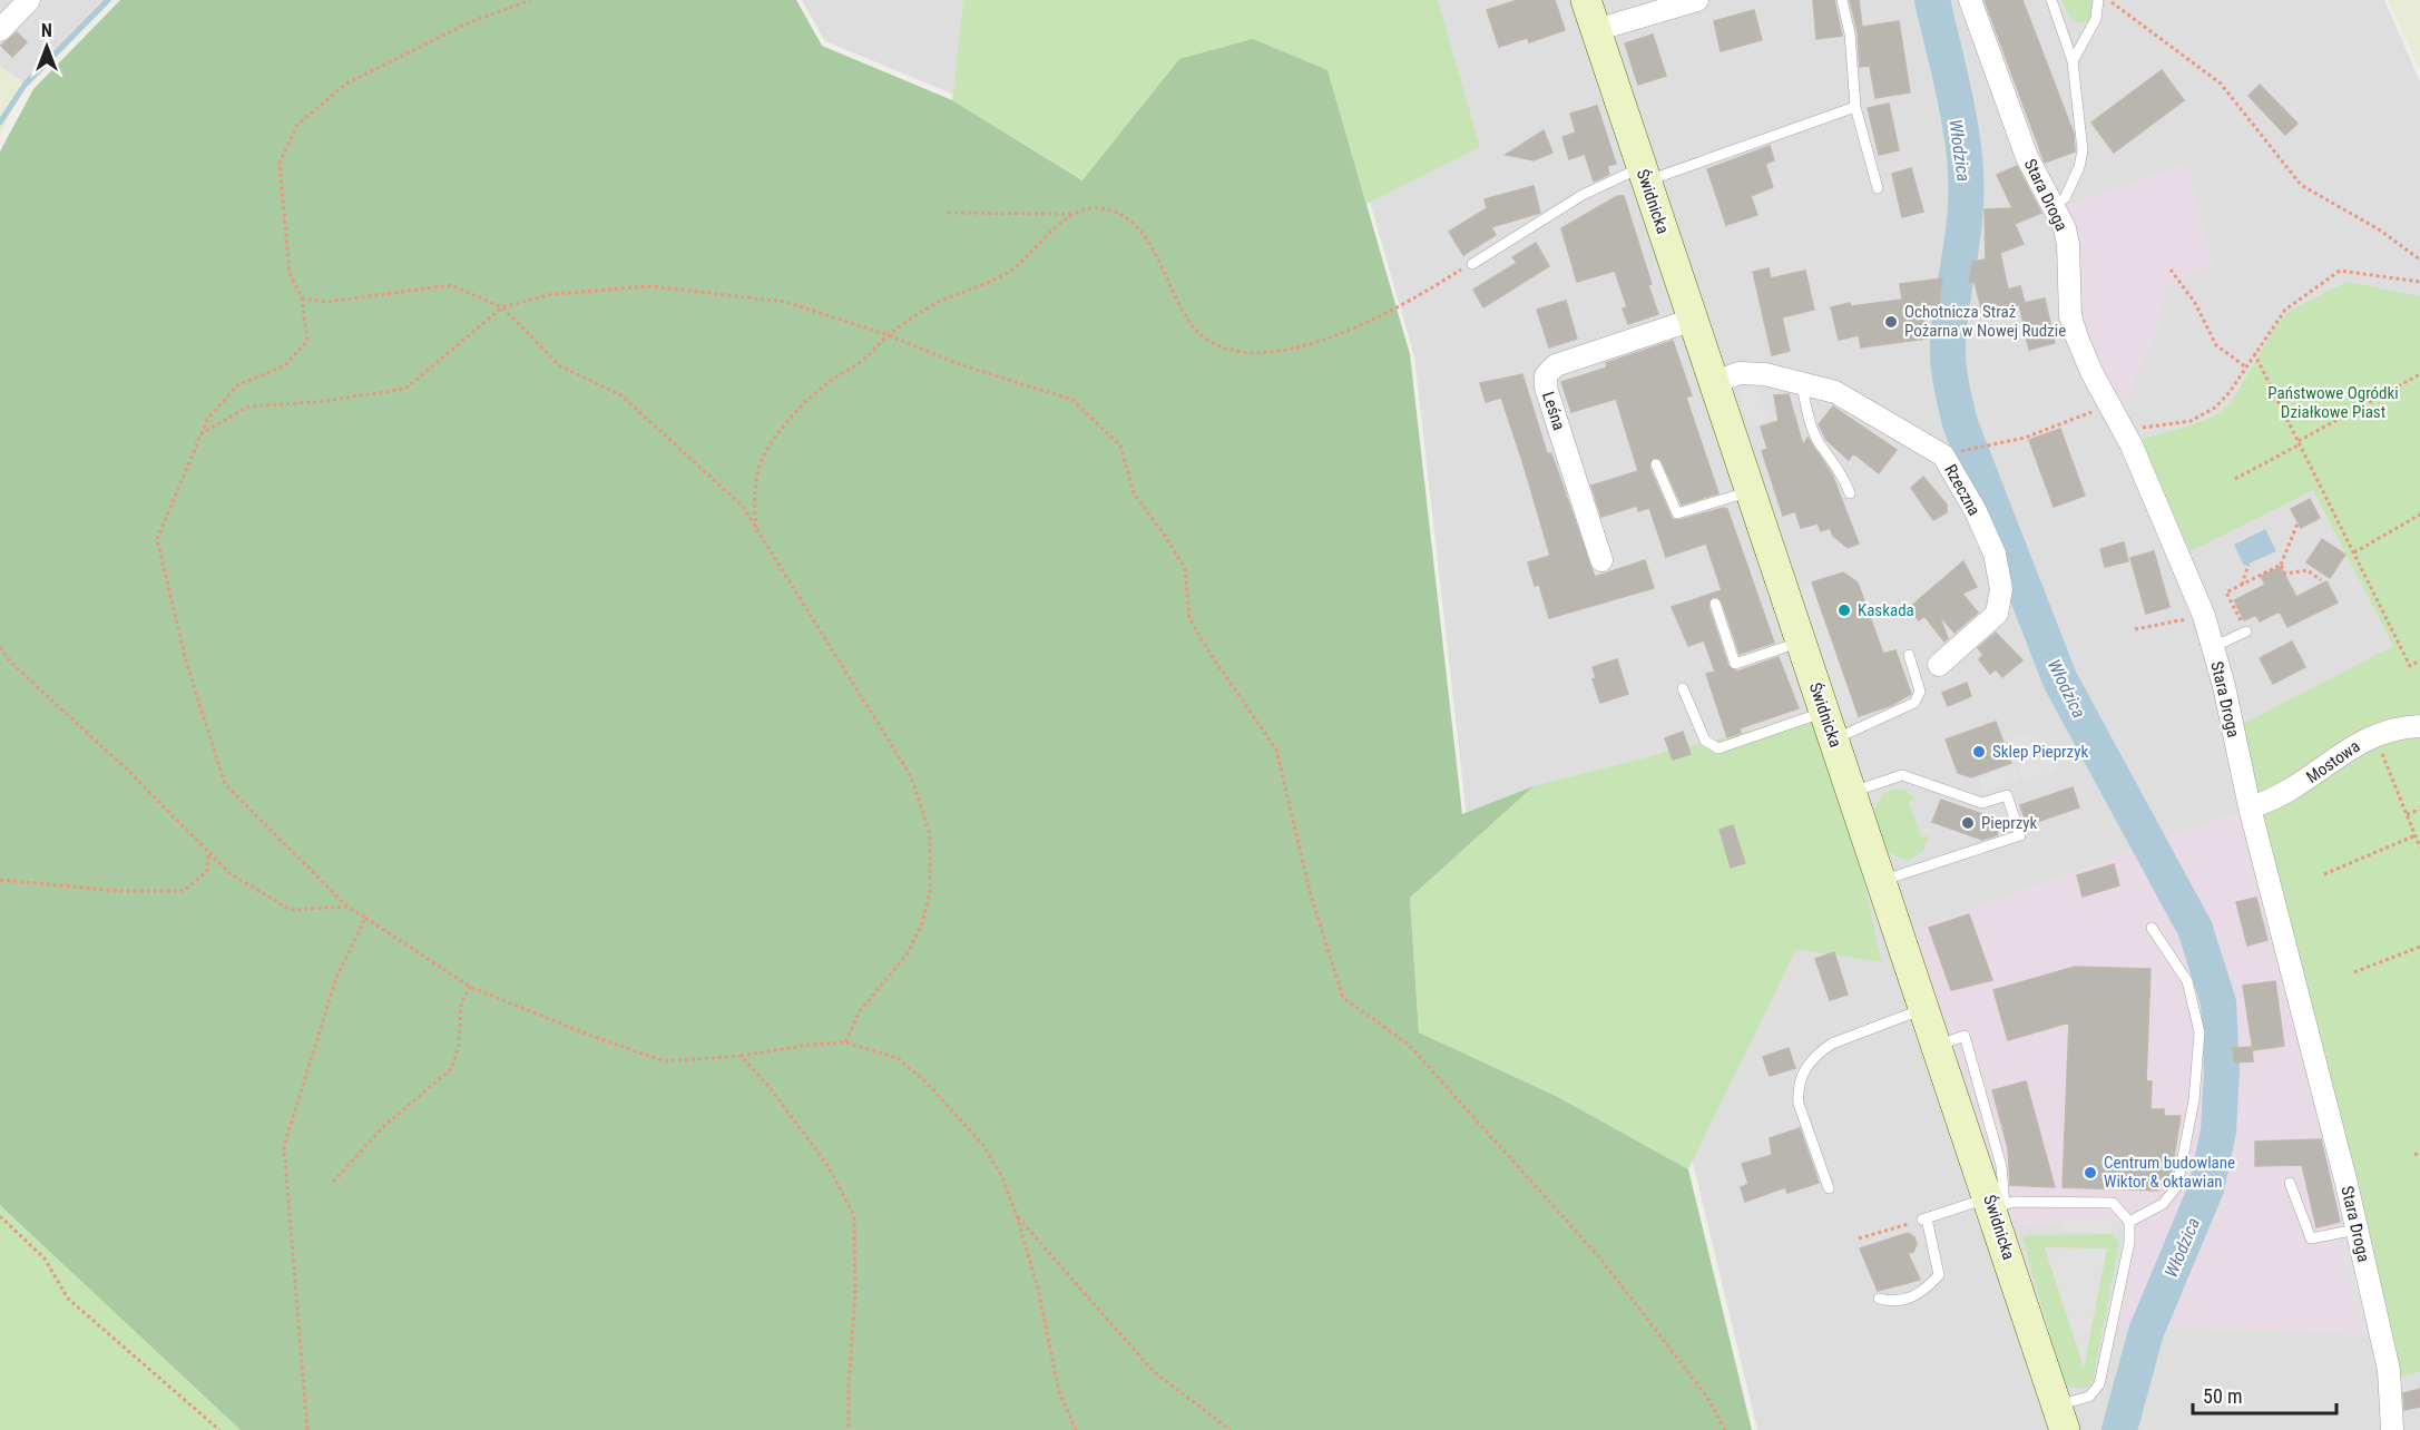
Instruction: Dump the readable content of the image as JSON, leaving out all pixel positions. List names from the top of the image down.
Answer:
{
  "streets": {
    "street": [
      "Stara Droga",
      "Świdnicka",
      "Leśna",
      "Rzeczna",
      "Mostowa"
    ]
  },
  "crossings": [
    ["Stara Droga", "Mostowa"],
    ["Świdnicka", "Leśna"],
    ["Świdnicka", "Rzeczna"]
  ],
  "water": ["Włodzica"],
  "parks": ["Państwowe Ogródki Działkowe Piast"],
  "places": [
    "Ochotnicza Straż Pożarna w Nowej Rudzie",
    "Kaskada",
    "Sklep Pieprzyk",
    "Pieprzyk",
    "Centrum budowlane Wiktor & oktawian"
  ],
  "scale_bar": "50 m",
  "north": "top"
}
